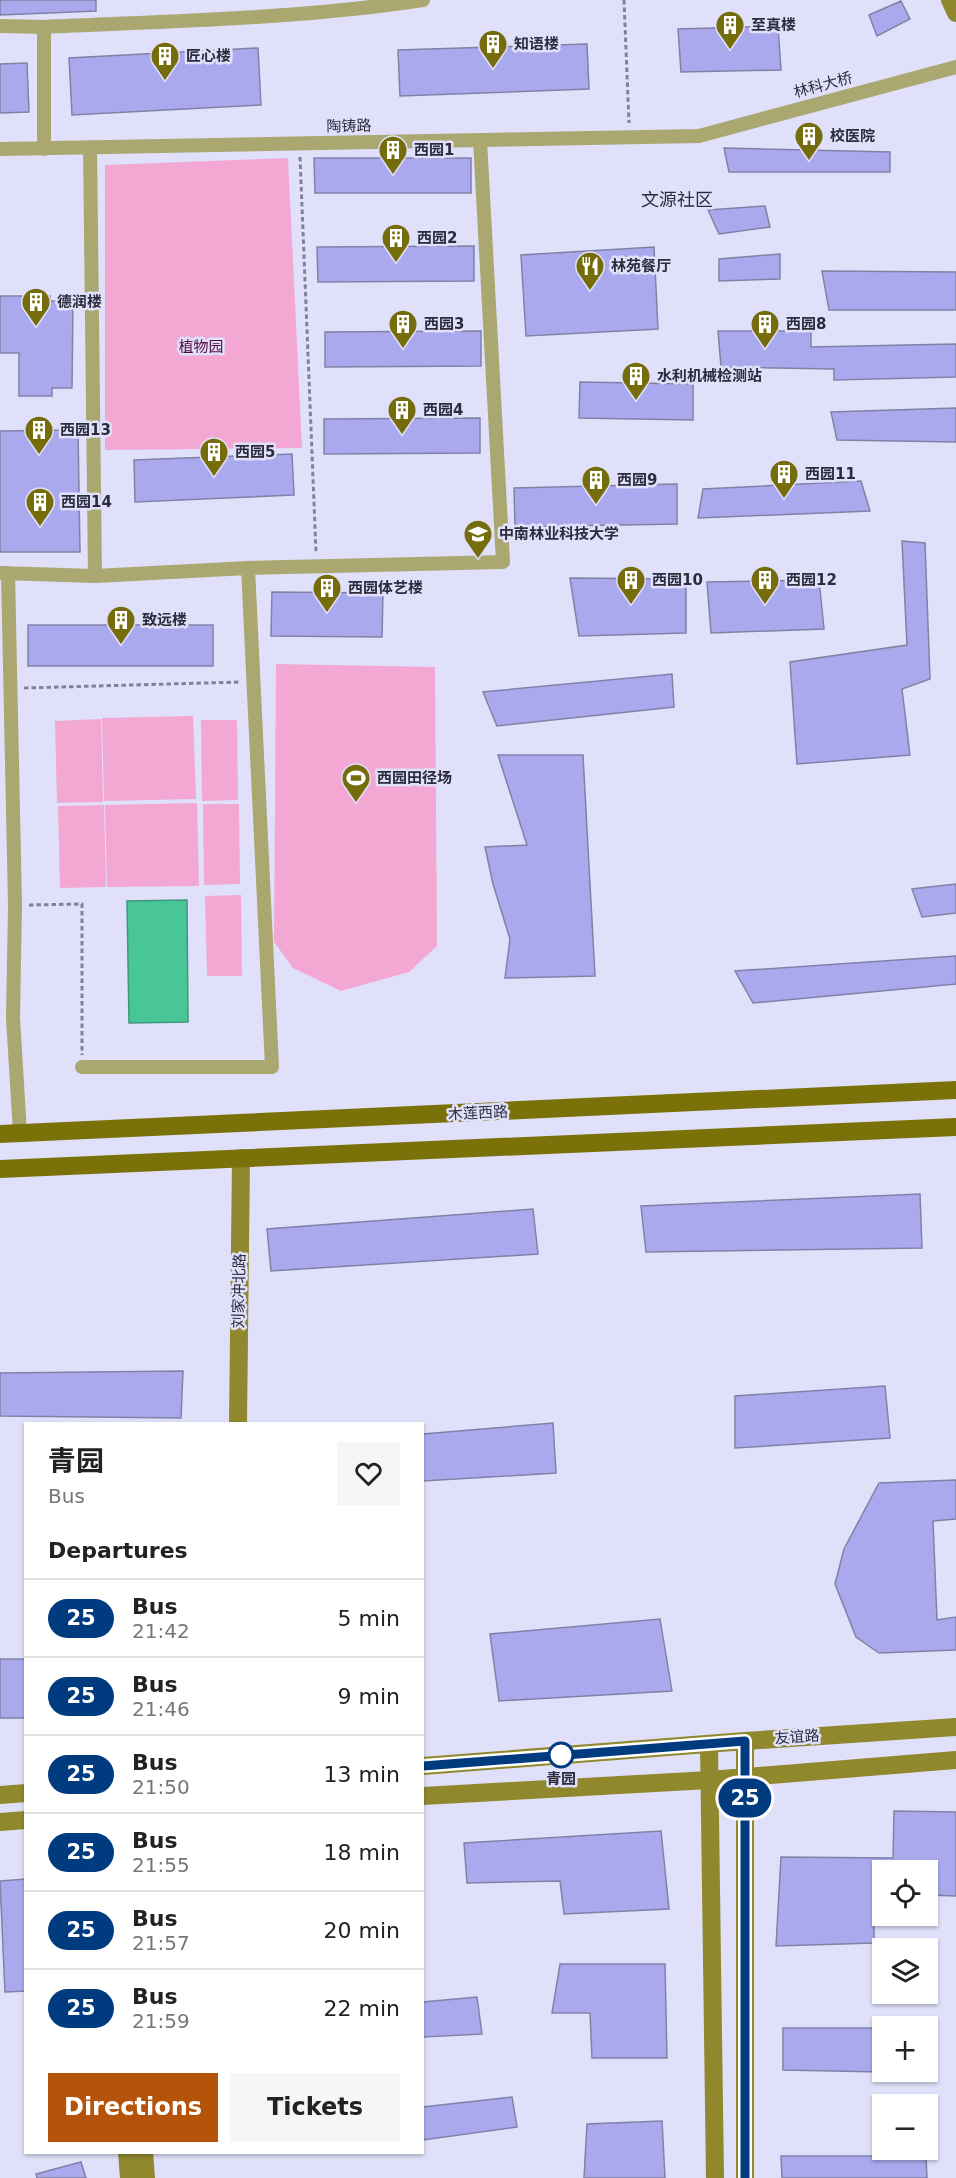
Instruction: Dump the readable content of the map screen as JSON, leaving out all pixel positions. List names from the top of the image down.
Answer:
{
  "streets": {
    "main road": ["木莲西路", "刘家冲北路", "友谊路"],
    "street": ["林科大桥", "陶铸路"]
  },
  "crossings": [
    ["林科大桥", "陶铸路"]
  ],
  "districts": ["文源社区"],
  "parks": ["植物园"],
  "places": {
    "building": [
      "至真楼",
      "知语楼",
      "匠心楼",
      "校医院",
      "西园1",
      "西园2",
      "德润楼",
      "西园3",
      "西园8",
      "水利机械检测站",
      "西园4",
      "西园13",
      "西园5",
      "西园11",
      "西园9",
      "西园14",
      "西园10",
      "西园12",
      "西园体艺楼",
      "致远楼"
    ],
    "restaurant": ["林苑餐厅"],
    "school or university": ["中南林业科技大学"],
    "sports": ["西园田径场"],
    "other": ["青园"]
  },
  "lines": ["bus line 25"],
  "page": {
    "on_map": "25",
    "heading": [
      ["青园", "Bus"],
      "Departures"
    ],
    "list": [
      {
        "mark": "25",
        "name": "Bus",
        "note": "21:42",
        "value": "5 min"
      },
      {
        "mark": "25",
        "name": "Bus",
        "note": "21:46",
        "value": "9 min"
      },
      {
        "mark": "25",
        "name": "Bus",
        "note": "21:50",
        "value": "13 min"
      },
      {
        "mark": "25",
        "name": "Bus",
        "note": "21:55",
        "value": "18 min"
      },
      {
        "mark": "25",
        "name": "Bus",
        "note": "21:57",
        "value": "20 min"
      },
      {
        "mark": "25",
        "name": "Bus",
        "note": "21:59",
        "value": "22 min"
      }
    ],
    "map_buttons": ["+", "−"],
    "buttons": ["Directions", "Tickets"]
  }
}
